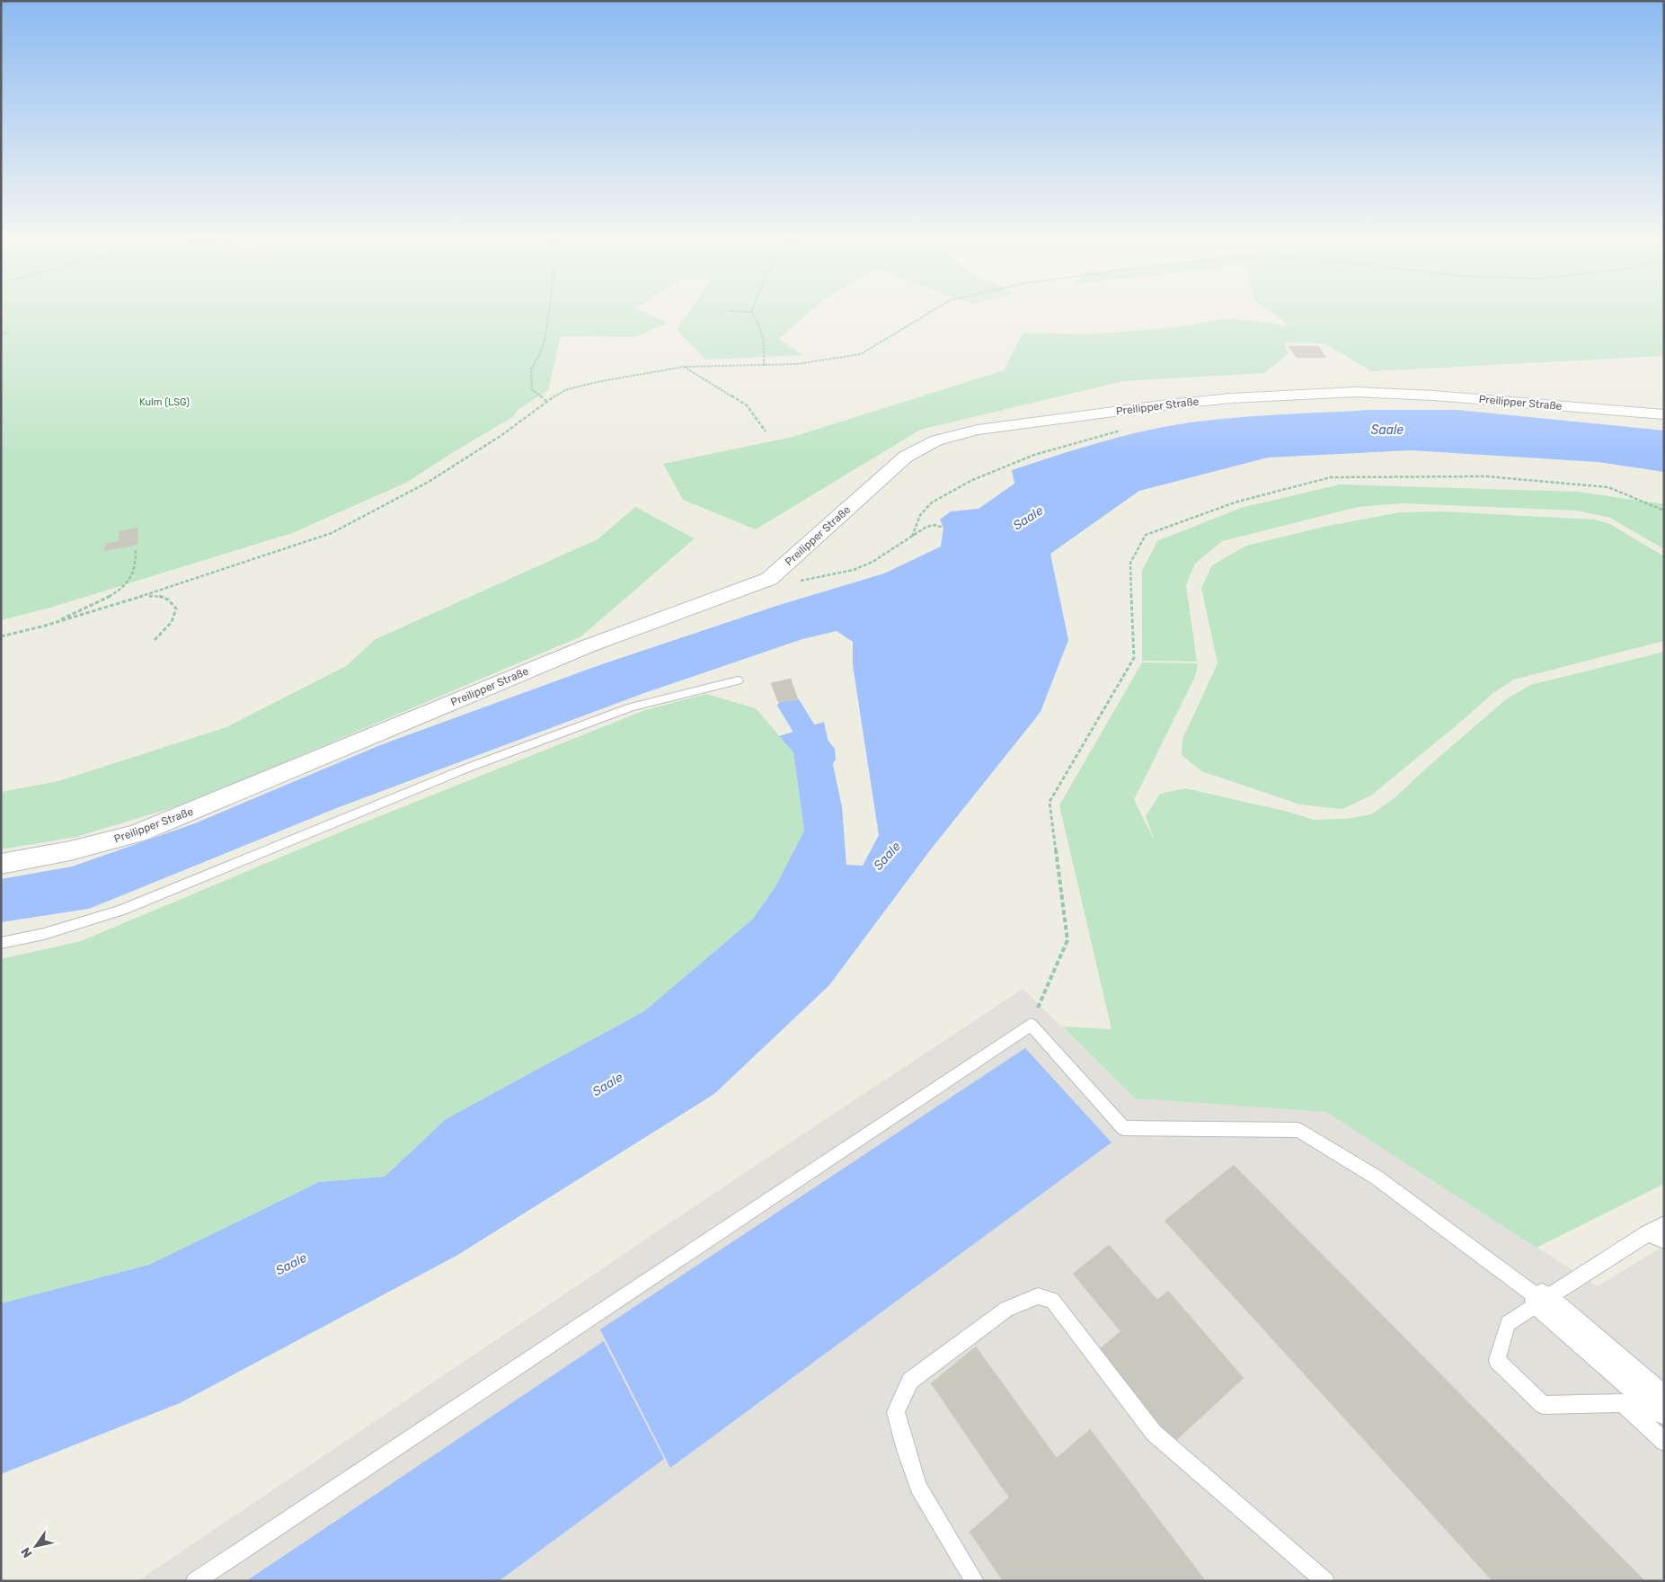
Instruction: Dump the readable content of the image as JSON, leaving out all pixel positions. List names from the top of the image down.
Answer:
{
  "streets": {
    "street": ["Preilipper Straße"]
  },
  "water": ["Saale"],
  "parks": ["Kulm (LSG)"],
  "north": "bottom left"
}
